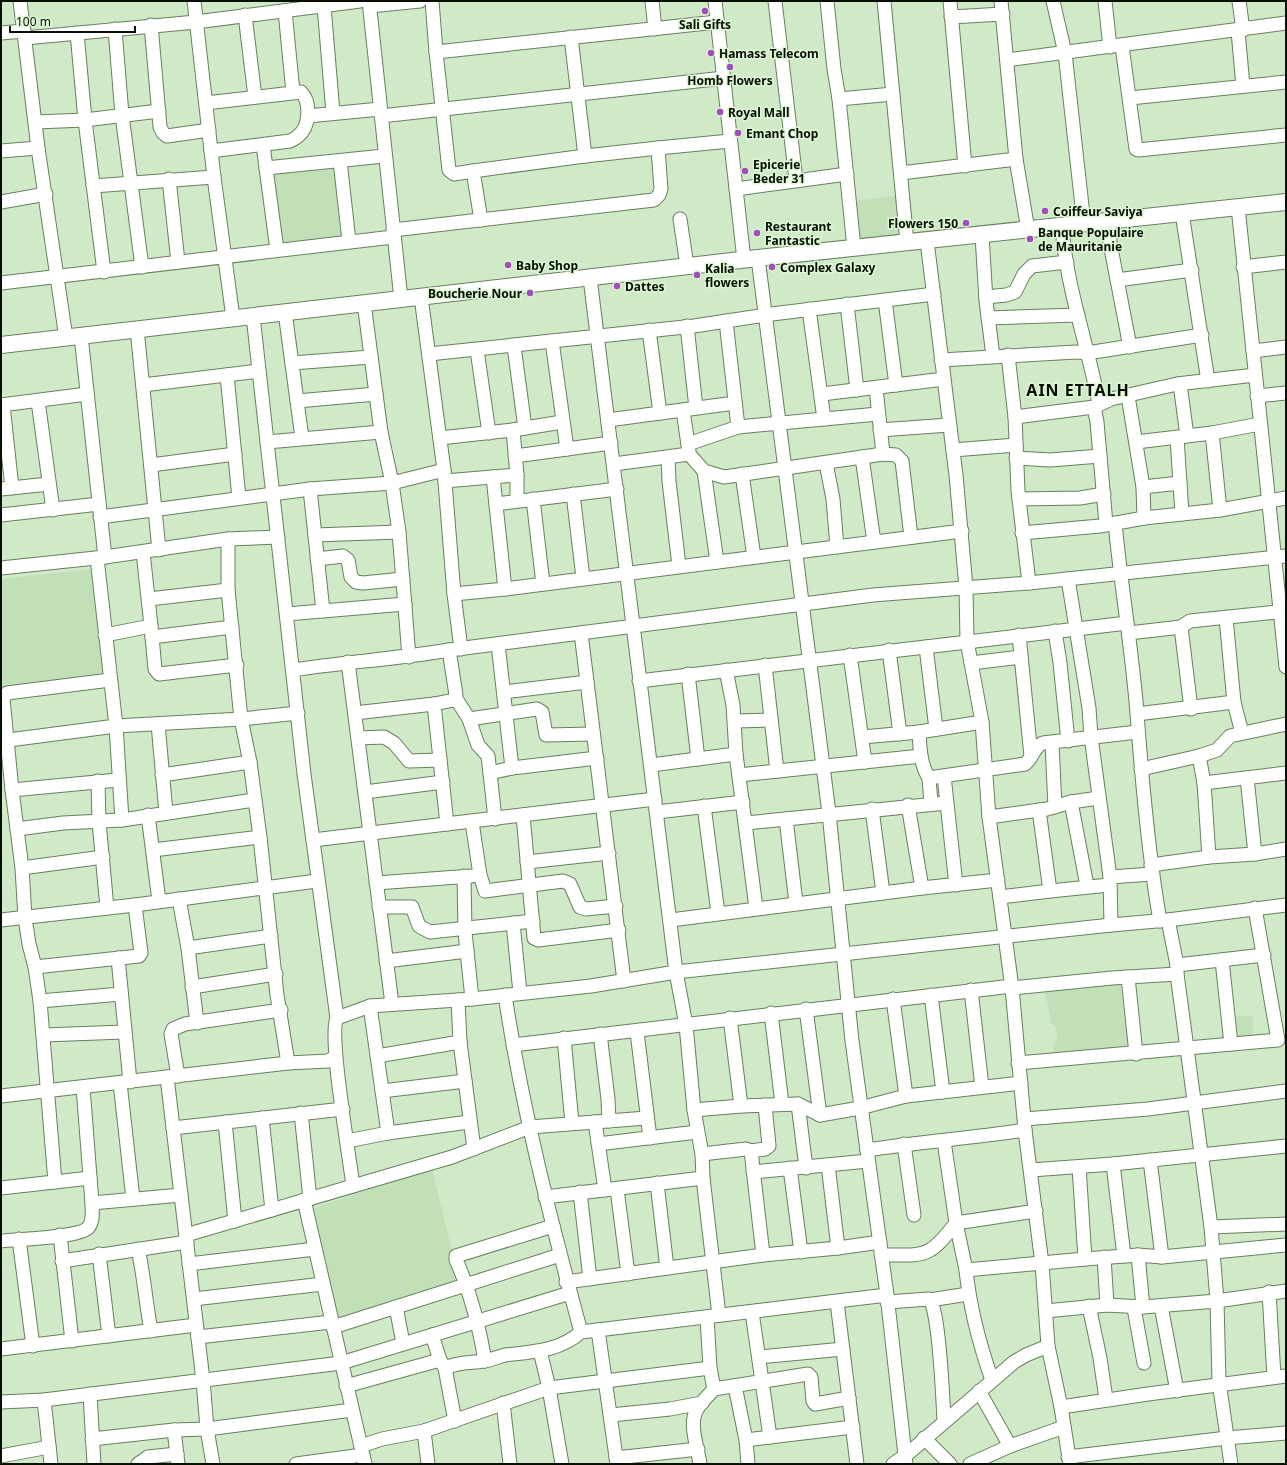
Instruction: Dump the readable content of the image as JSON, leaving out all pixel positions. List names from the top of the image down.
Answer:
{
  "districts": ["AIN ETTALH"],
  "places": [
    "Sali Gifts",
    "Hamass Telecom",
    "Homb Flowers",
    "Royal Mall",
    "Emant Chop",
    "Epicerie Beder 31",
    "Coiffeur Saviya",
    "Flowers 150",
    "Restaurant Fantastic",
    "Banque Populaire de Mauritanie",
    "Baby Shop",
    "Complex Galaxy",
    "Kalia flowers",
    "Dattes",
    "Boucherie Nour"
  ],
  "scale_bar": "100 m"
}
